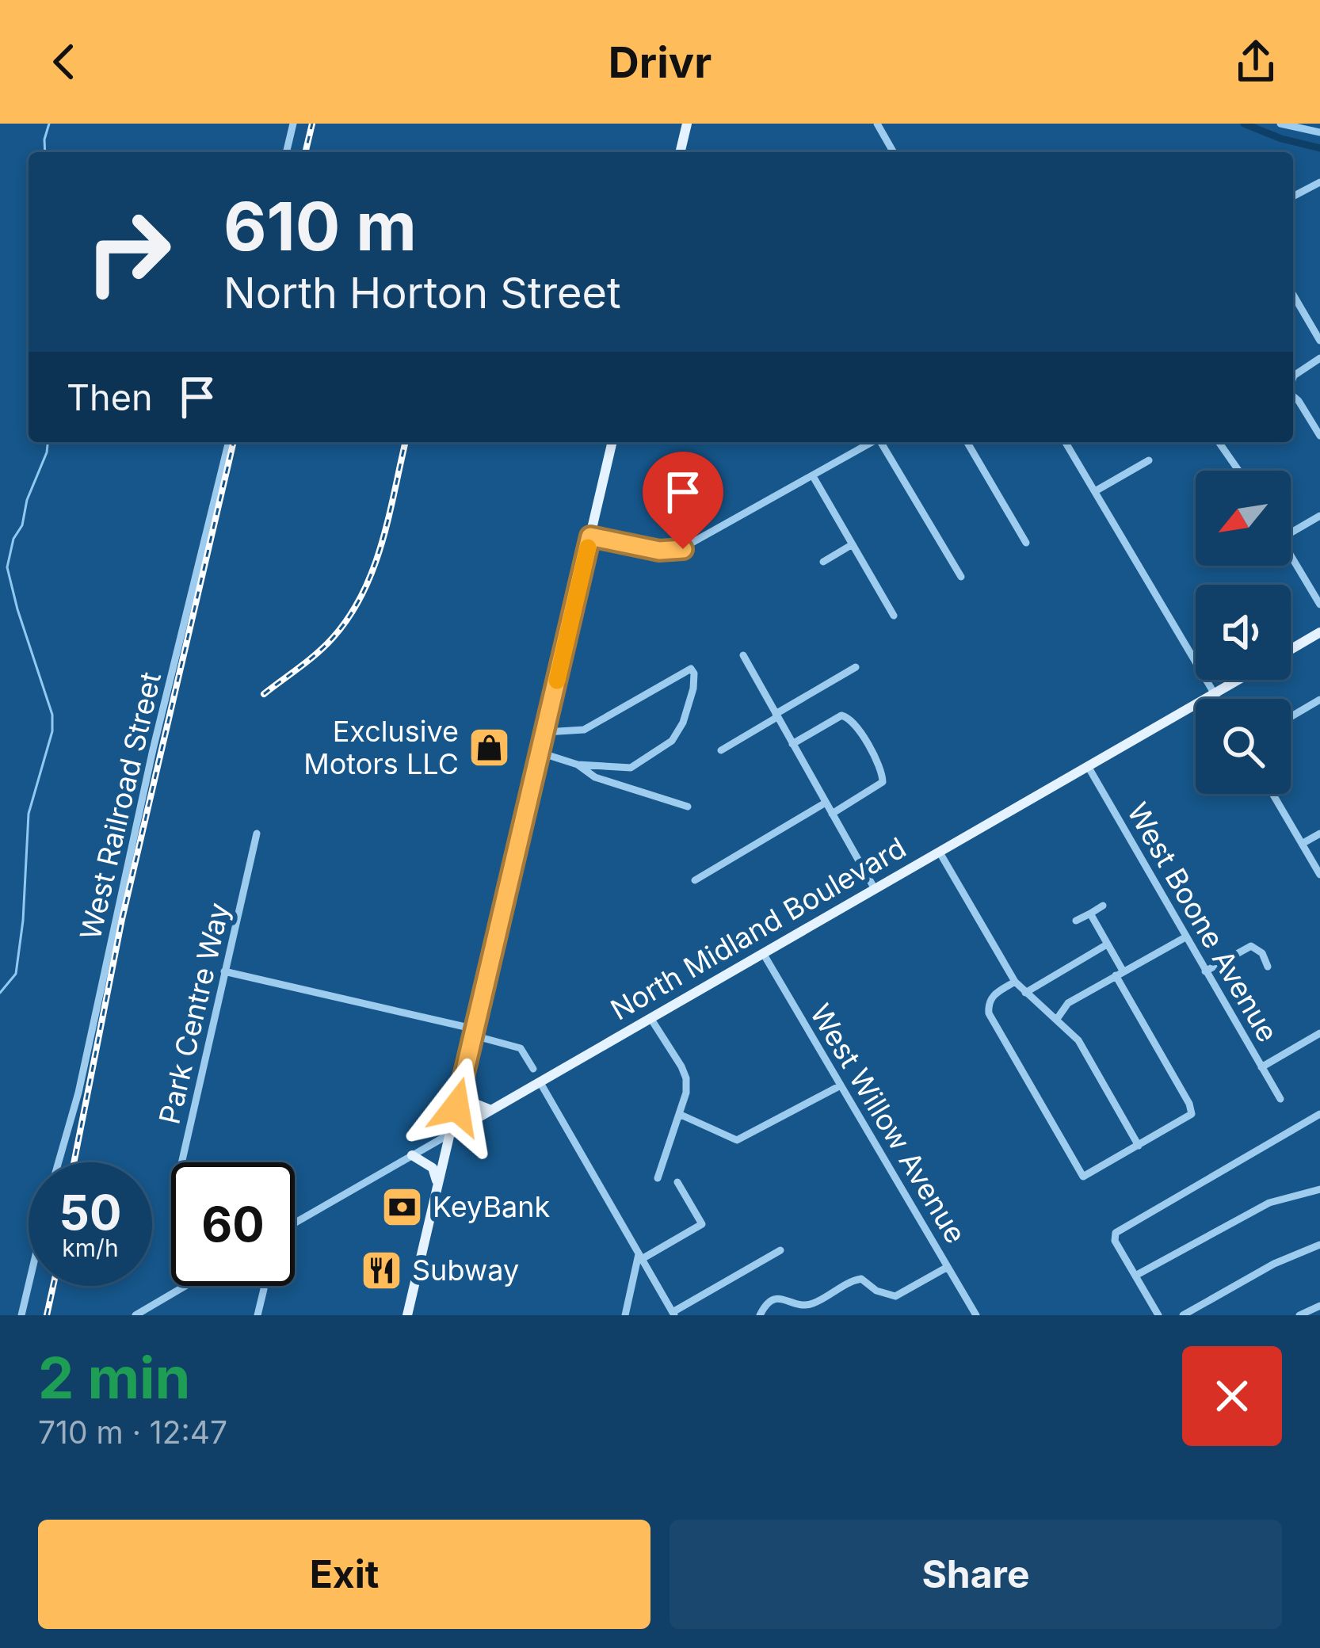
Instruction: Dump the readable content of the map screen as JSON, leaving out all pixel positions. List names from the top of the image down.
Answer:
{
  "streets": {
    "main road": ["North Midland Boulevard"],
    "street": [
      "West Railroad Street",
      "West Boone Avenue",
      "Park Centre Way",
      "West Willow Avenue"
    ]
  },
  "crossings": [
    ["West Boone Avenue", "North Midland Boulevard"],
    ["North Midland Boulevard", "West Willow Avenue"]
  ],
  "places": {
    "shop": ["Exclusive Motors LLC"],
    "bank": ["KeyBank"],
    "restaurant": ["Subway"]
  },
  "north": "bottom left",
  "page": {
    "header": "Drivr",
    "turn": ["610 m", "North Horton Street"],
    "then": "Then",
    "speed": "50 km/h",
    "limit": "60",
    "heading": ["2 min", "710 m · 12:47"],
    "buttons": ["Exit", "Share"]
  }
}
